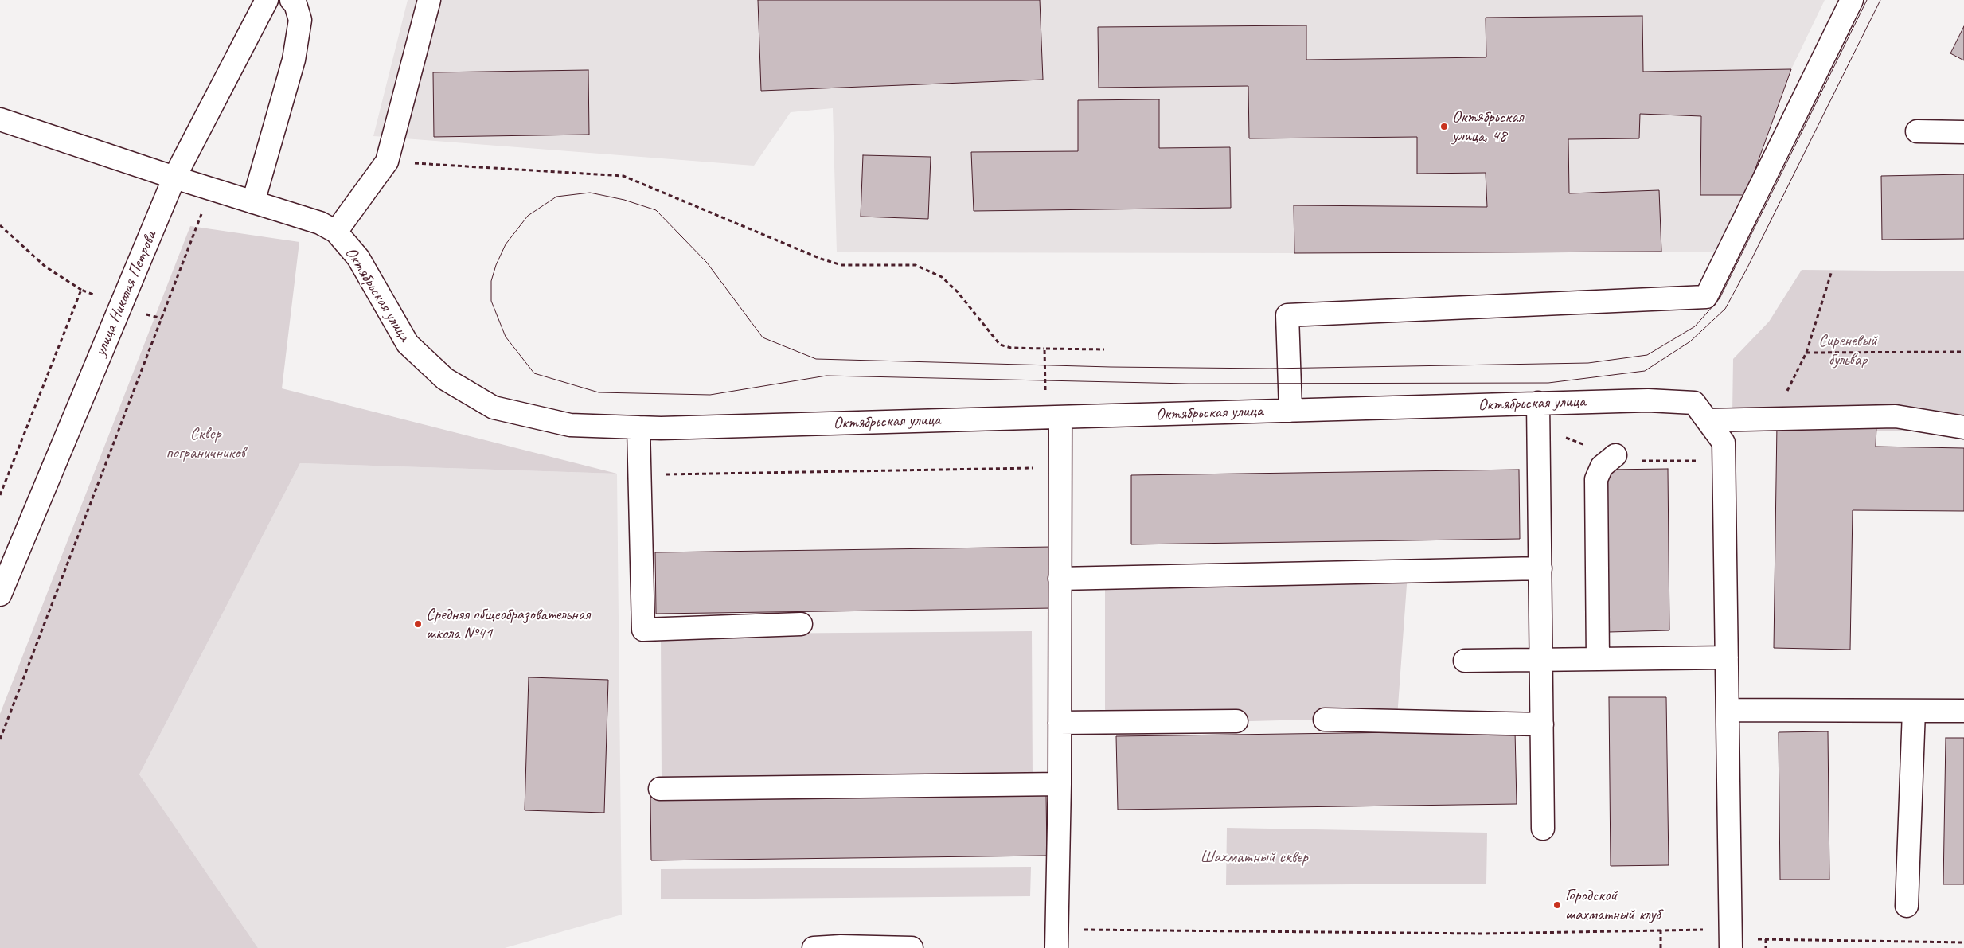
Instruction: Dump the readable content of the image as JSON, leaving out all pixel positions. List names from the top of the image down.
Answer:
{
  "streets": {
    "street": ["улица Николая Петрова", "Октябрьская улица"]
  },
  "crossings": [
    ["улица Николая Петрова", "Октябрьская улица"]
  ],
  "parks": ["Сиреневый бульвар", "Сквер пограничников", "Шахматный сквер"],
  "places": ["Октябрьская улица, 48", "Средняя общеобразовательная школа №41", "Городской шахматный клуб"]
}
